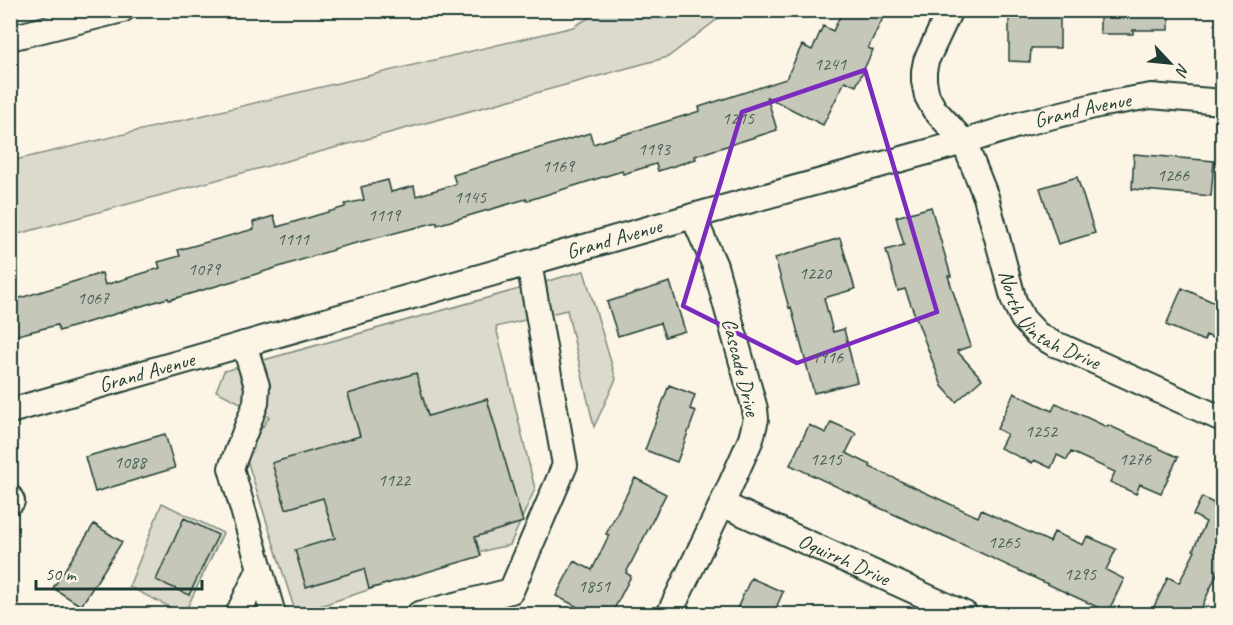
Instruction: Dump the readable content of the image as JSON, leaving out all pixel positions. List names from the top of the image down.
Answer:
{
  "streets": {
    "street": [
      "Grand Avenue",
      "North Uintah Drive",
      "Cascade Drive",
      "Oquirrh Drive"
    ]
  },
  "crossings": [
    ["Grand Avenue", "North Uintah Drive"],
    ["Grand Avenue", "Cascade Drive"],
    ["Cascade Drive", "Oquirrh Drive"]
  ],
  "house_numbers": [
    "1241",
    "1215",
    "1193",
    "1169",
    "1266",
    "1145",
    "1119",
    "1111",
    "1079",
    "1220",
    "1067",
    "1916",
    "1252",
    "1215",
    "1276",
    "1088",
    "1122",
    "1265",
    "1295",
    "1851"
  ],
  "scale_bar": "50 m",
  "north": "bottom right"
}
